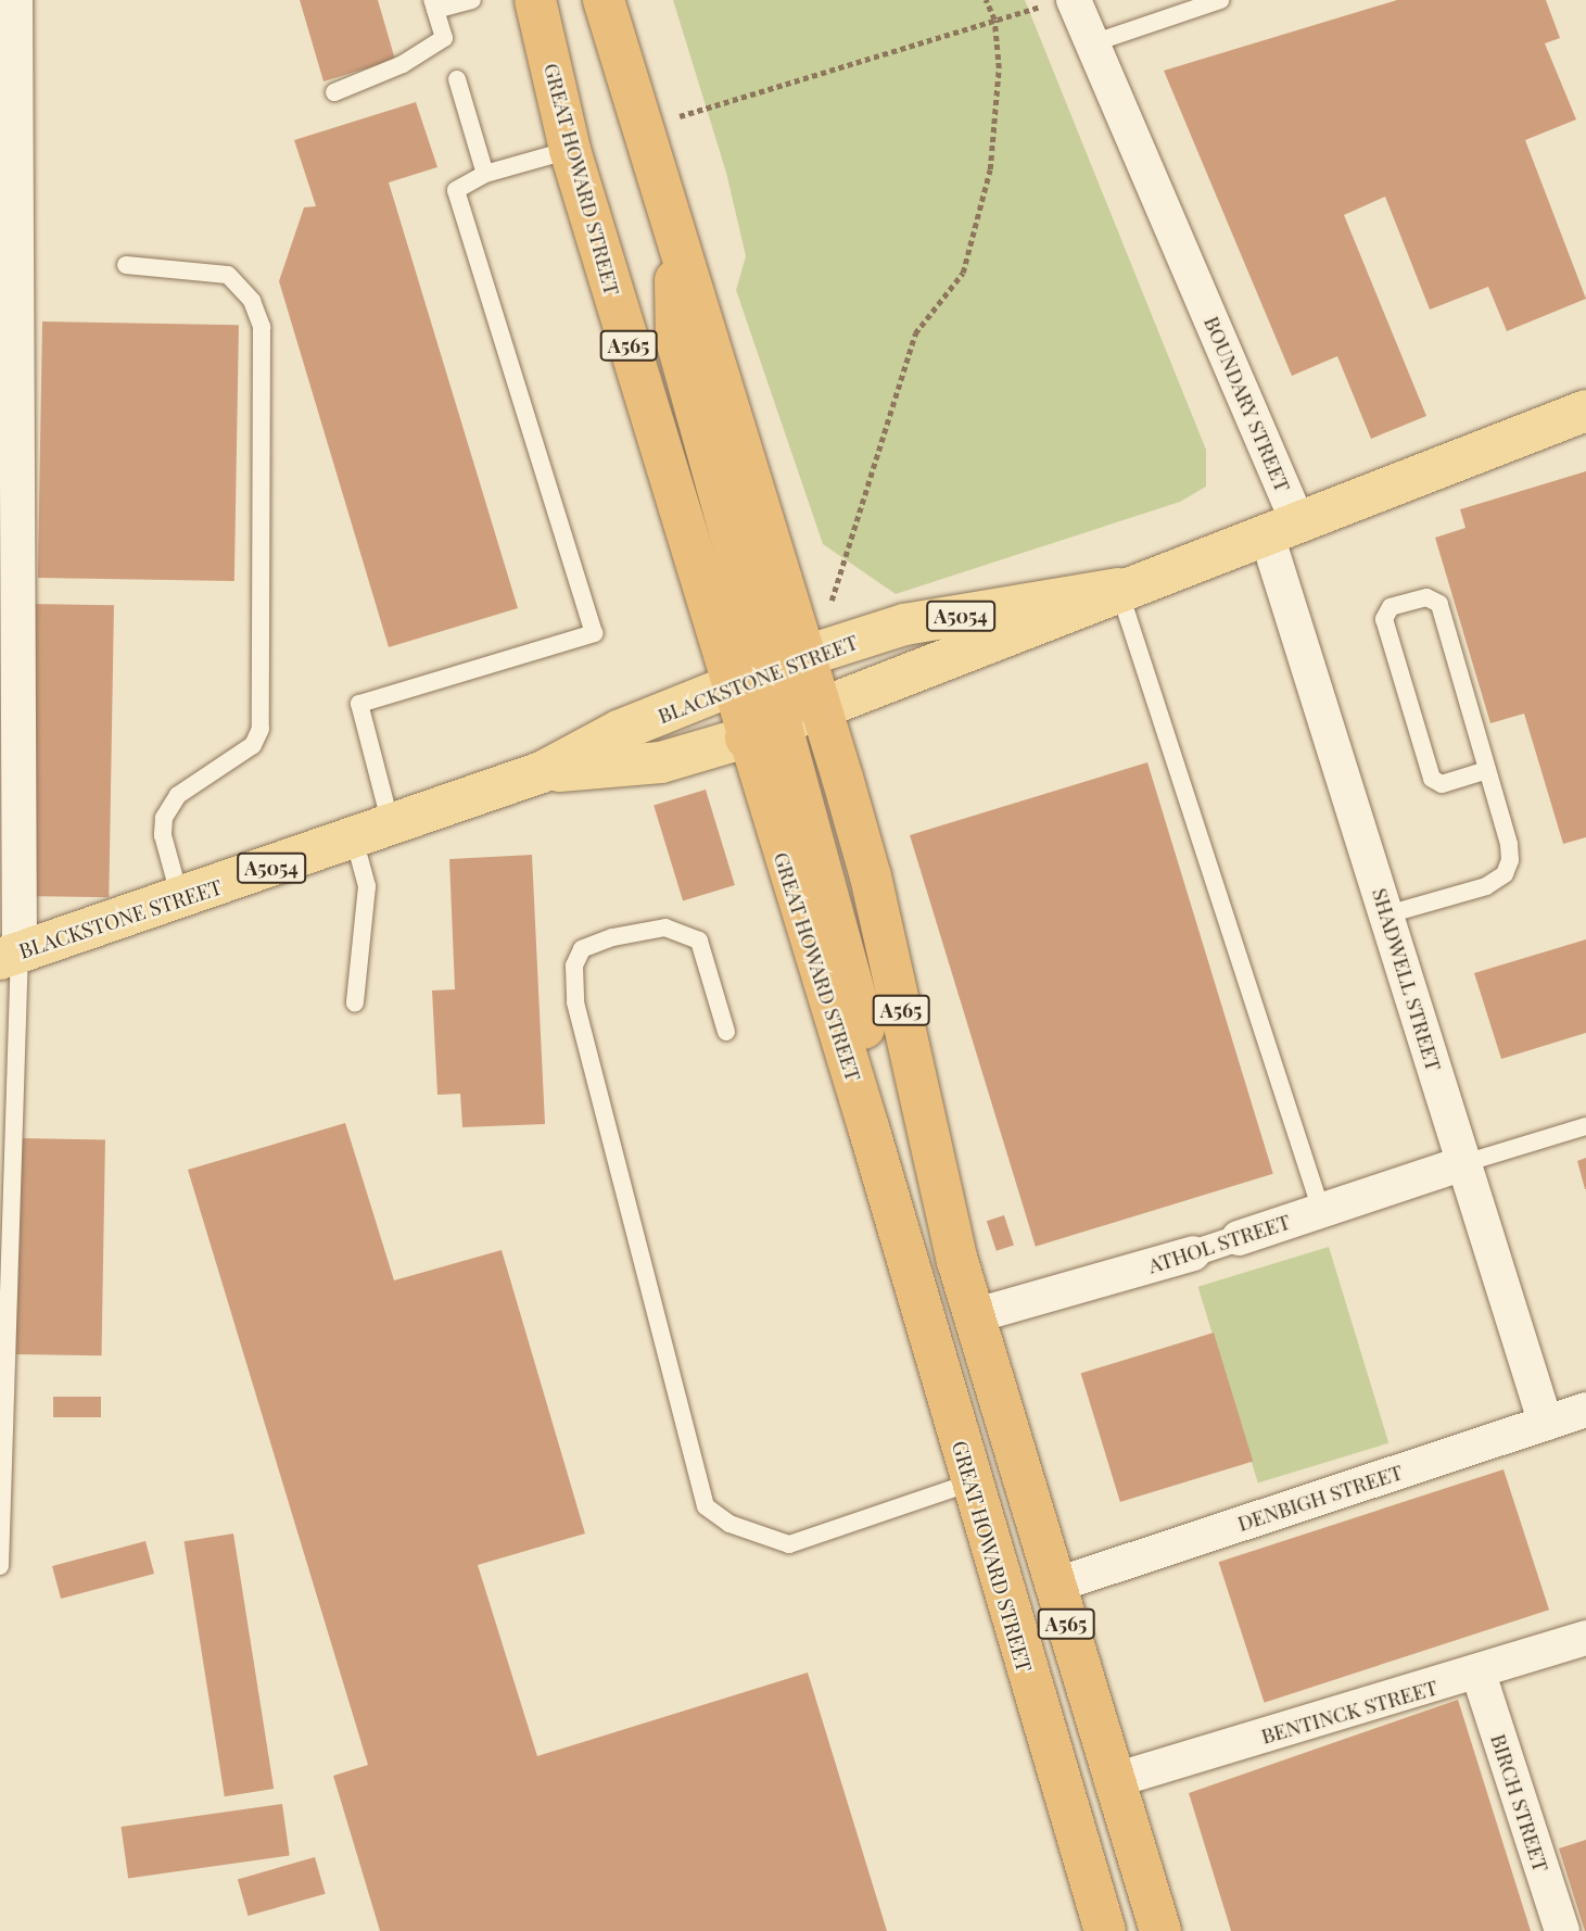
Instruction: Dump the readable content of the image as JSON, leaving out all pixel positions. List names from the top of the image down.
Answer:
{
  "streets": {
    "highway": ["GREAT HOWARD STREET", "A565"],
    "main road": ["A5054", "BLACKSTONE STREET"],
    "street": [
      "BOUNDARY STREET",
      "SHADWELL STREET",
      "ATHOL STREET",
      "DENBIGH STREET",
      "BENTINCK STREET",
      "BIRCH STREET"
    ]
  },
  "crossings": [
    ["GREAT HOWARD STREET", "BLACKSTONE STREET"],
    ["A565", "BLACKSTONE STREET"],
    ["A565", "ATHOL STREET"],
    ["A565", "DENBIGH STREET"],
    ["A565", "BENTINCK STREET"],
    ["BOUNDARY STREET", "A5054"],
    ["BOUNDARY STREET", "BLACKSTONE STREET"],
    ["BOUNDARY STREET", "SHADWELL STREET"],
    ["A5054", "BLACKSTONE STREET"],
    ["A5054", "SHADWELL STREET"],
    ["BLACKSTONE STREET", "SHADWELL STREET"],
    ["SHADWELL STREET", "ATHOL STREET"],
    ["SHADWELL STREET", "DENBIGH STREET"],
    ["BENTINCK STREET", "BIRCH STREET"]
  ]
}
